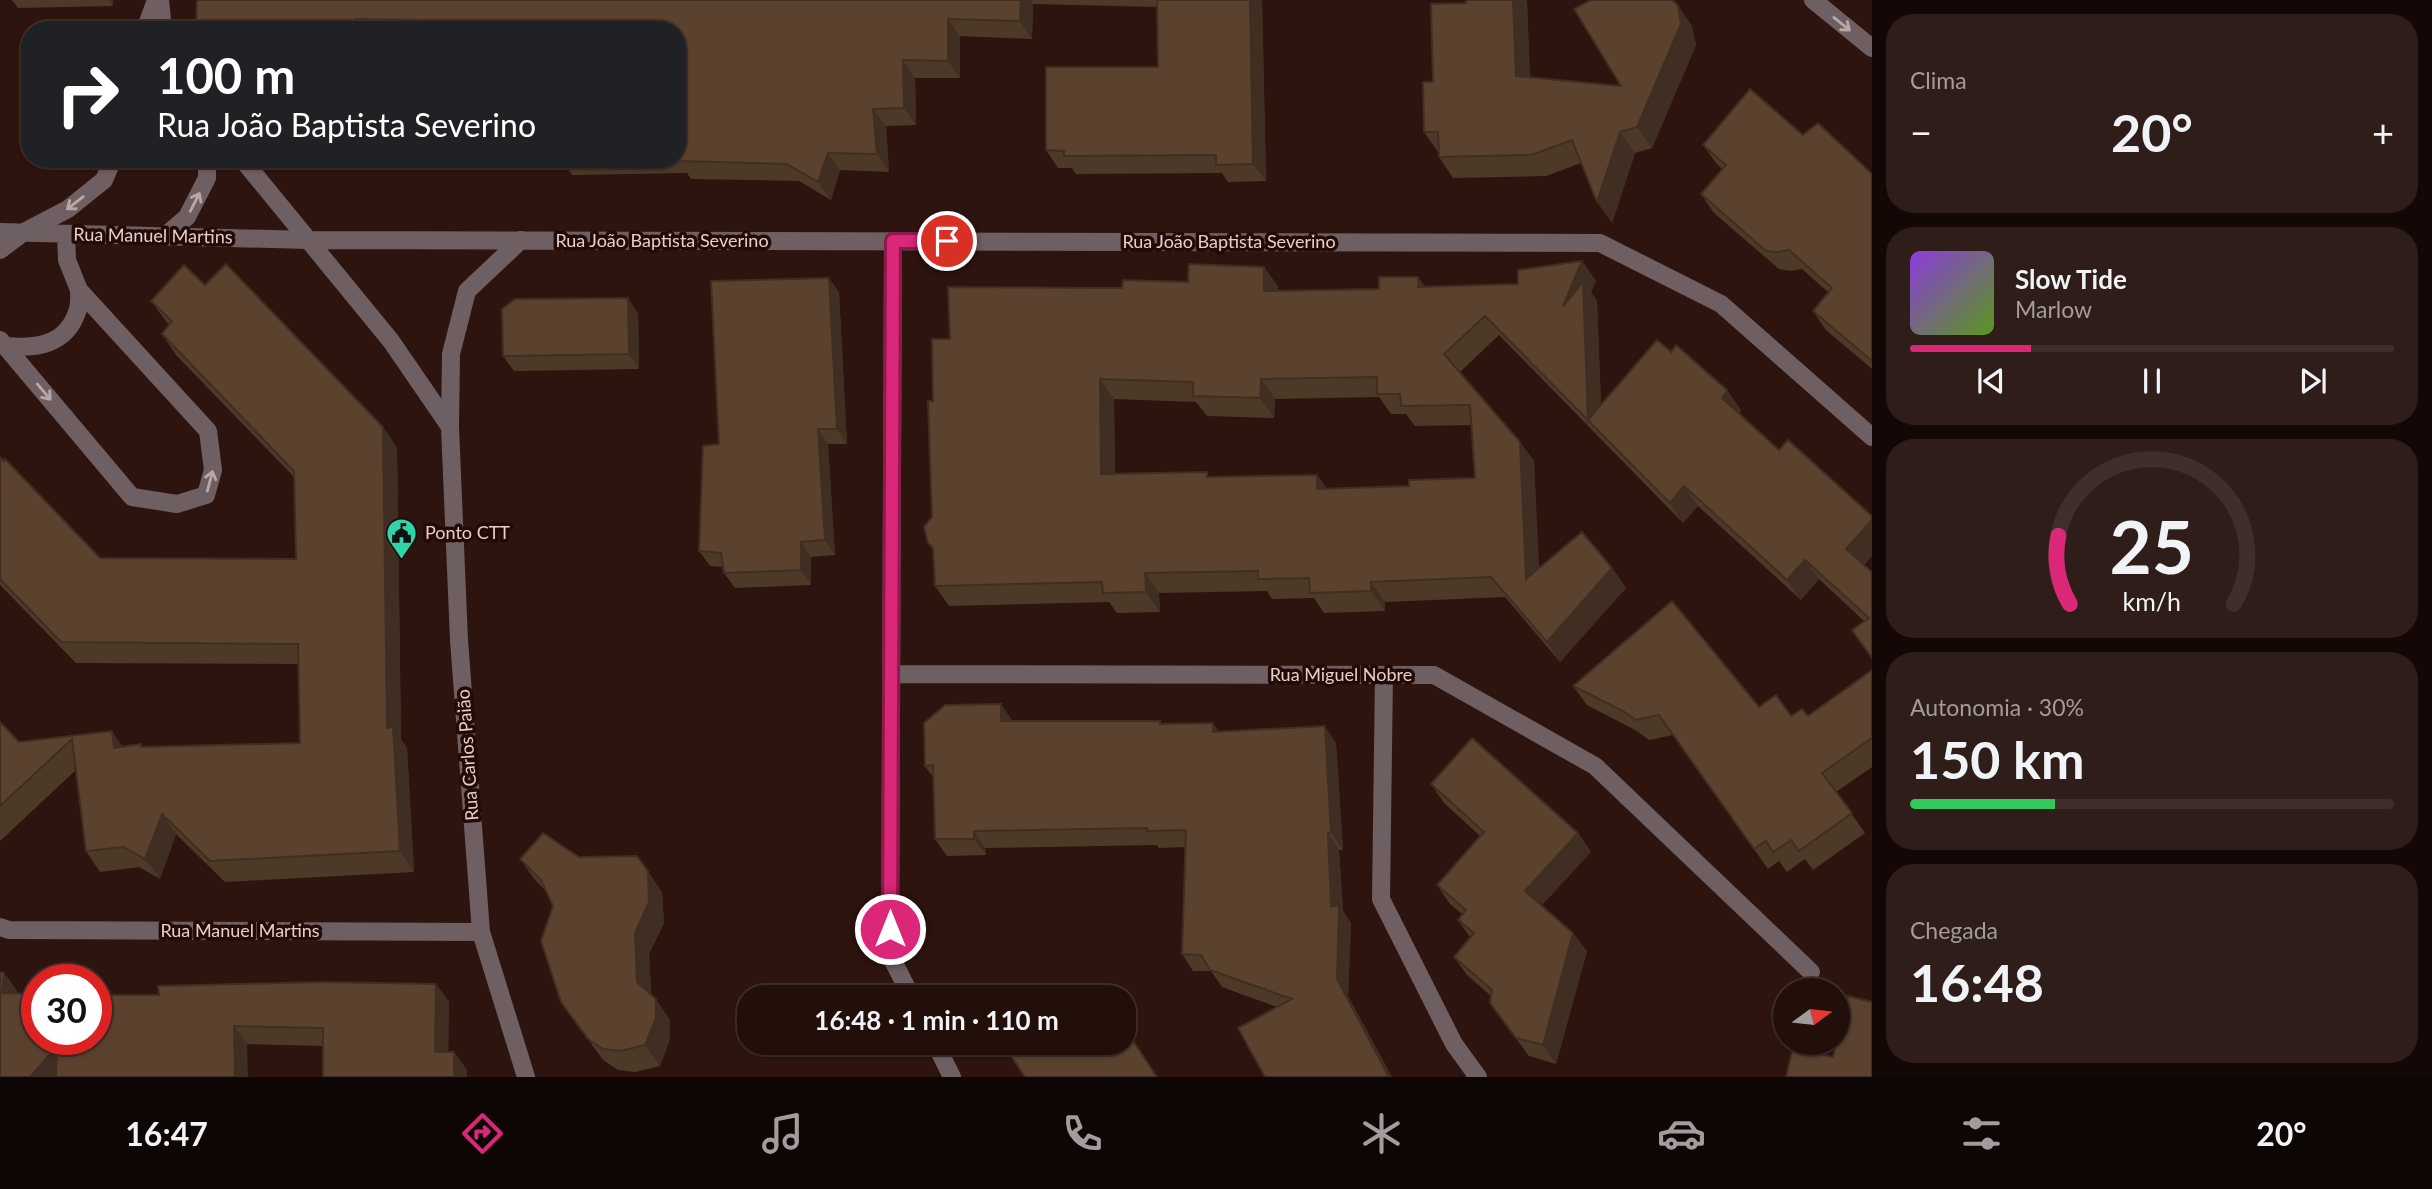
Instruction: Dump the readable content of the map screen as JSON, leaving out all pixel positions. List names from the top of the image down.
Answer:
{
  "streets": {
    "street": [
      "Rua Manuel Martins",
      "Rua João Baptista Severino",
      "Rua Miguel Nobre",
      "Rua Carlos Paião"
    ]
  },
  "crossings": [
    ["Rua Manuel Martins", "Rua João Baptista Severino"],
    ["Rua Manuel Martins", "Rua Carlos Paião"],
    ["Rua João Baptista Severino", "Rua Carlos Paião"]
  ],
  "places": {
    "public building": ["Ponto CTT"]
  },
  "north": "right",
  "page": {
    "tile": [
      "Clima",
      ["Autonomia · 30%", "150 km"],
      ["Chegada", "16:48"]
    ],
    "turn": ["100 m", "Rua João Baptista Severino"],
    "heat": ["−", "20°", "+"],
    "song": ["Slow Tide", "Marlow"],
    "limit": "30",
    "trip": "16:48 · 1 min · 110 m",
    "tabs": ["16:47", "20°"],
    "gauge": ["25", "km/h"]
  }
}
